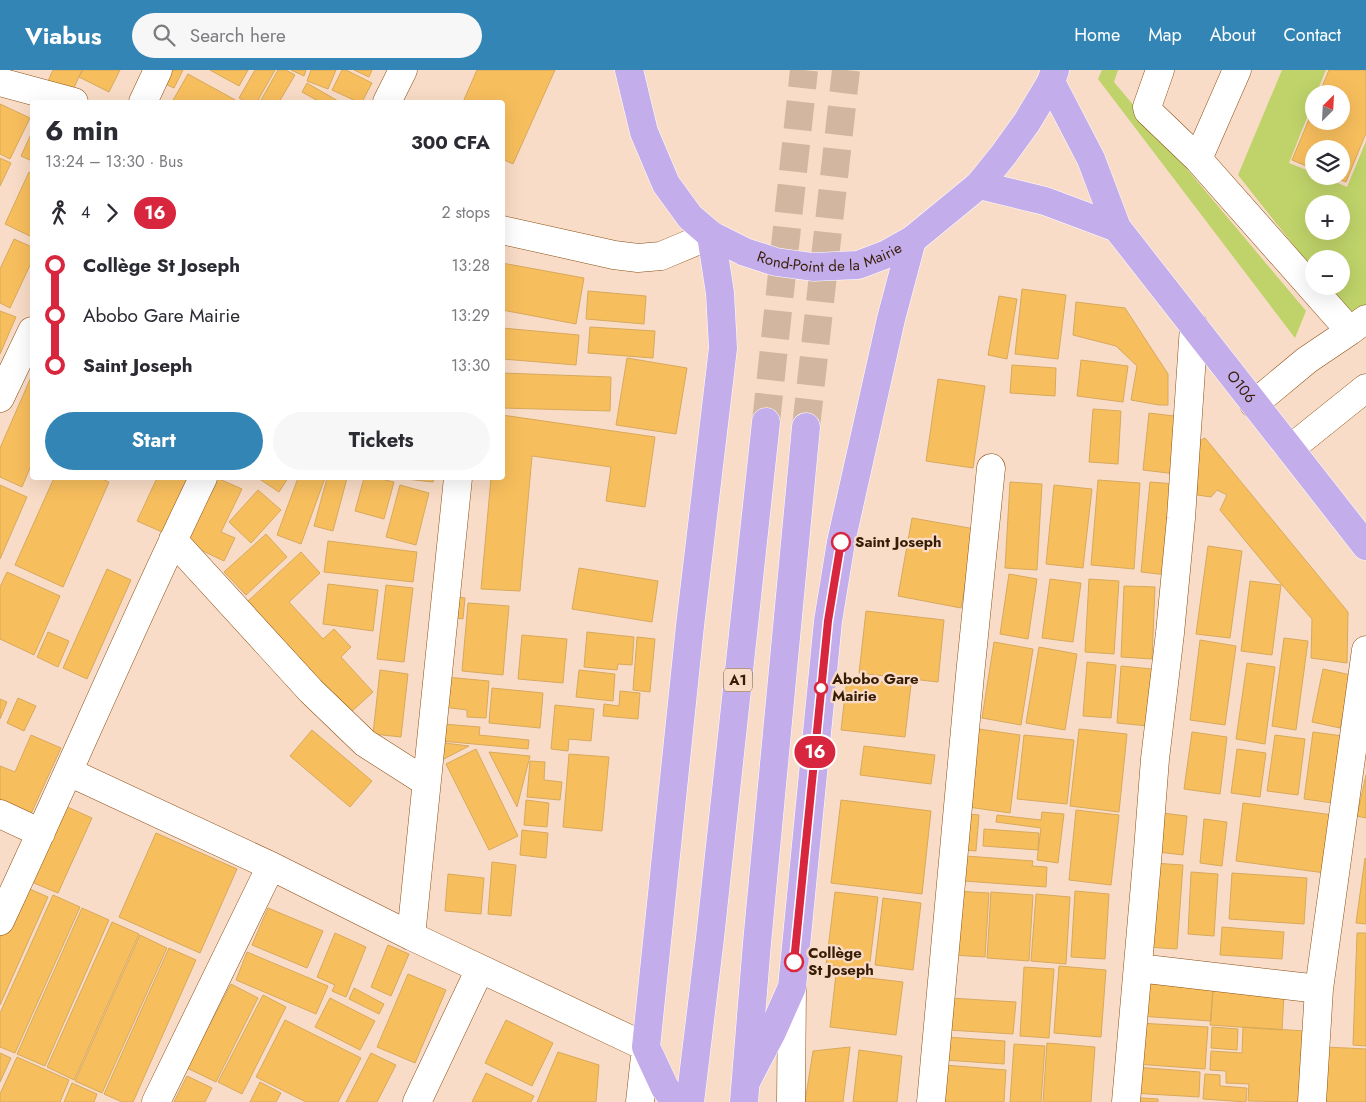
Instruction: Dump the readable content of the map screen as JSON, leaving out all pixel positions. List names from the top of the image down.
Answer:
{
  "streets": {
    "main road": ["Rond-Point de la Mairie", "O106", "A1"]
  },
  "crossings": [
    ["Rond-Point de la Mairie", "O106"]
  ],
  "places": ["Saint Joseph", "Abobo Gare Mairie", "Collège St Joseph"],
  "lines": ["bus line 16"],
  "north": "top right",
  "page": {
    "header": "Viabus",
    "search": "Search here",
    "nav": [
      "Home",
      "Map",
      "About",
      "Contact"
    ],
    "on_map": "16",
    "map_buttons": ["+", "−"],
    "heading": ["6 min", "13:24 – 13:30 · Bus", "300 CFA"],
    "legs": ["4", "16", "2 stops"],
    "list": [
      {
        "name": "Collège St Joseph",
        "value": "13:28"
      },
      {
        "name": "Abobo Gare Mairie",
        "value": "13:29"
      },
      {
        "name": "Saint Joseph",
        "value": "13:30"
      }
    ],
    "buttons": ["Start", "Tickets"]
  }
}
